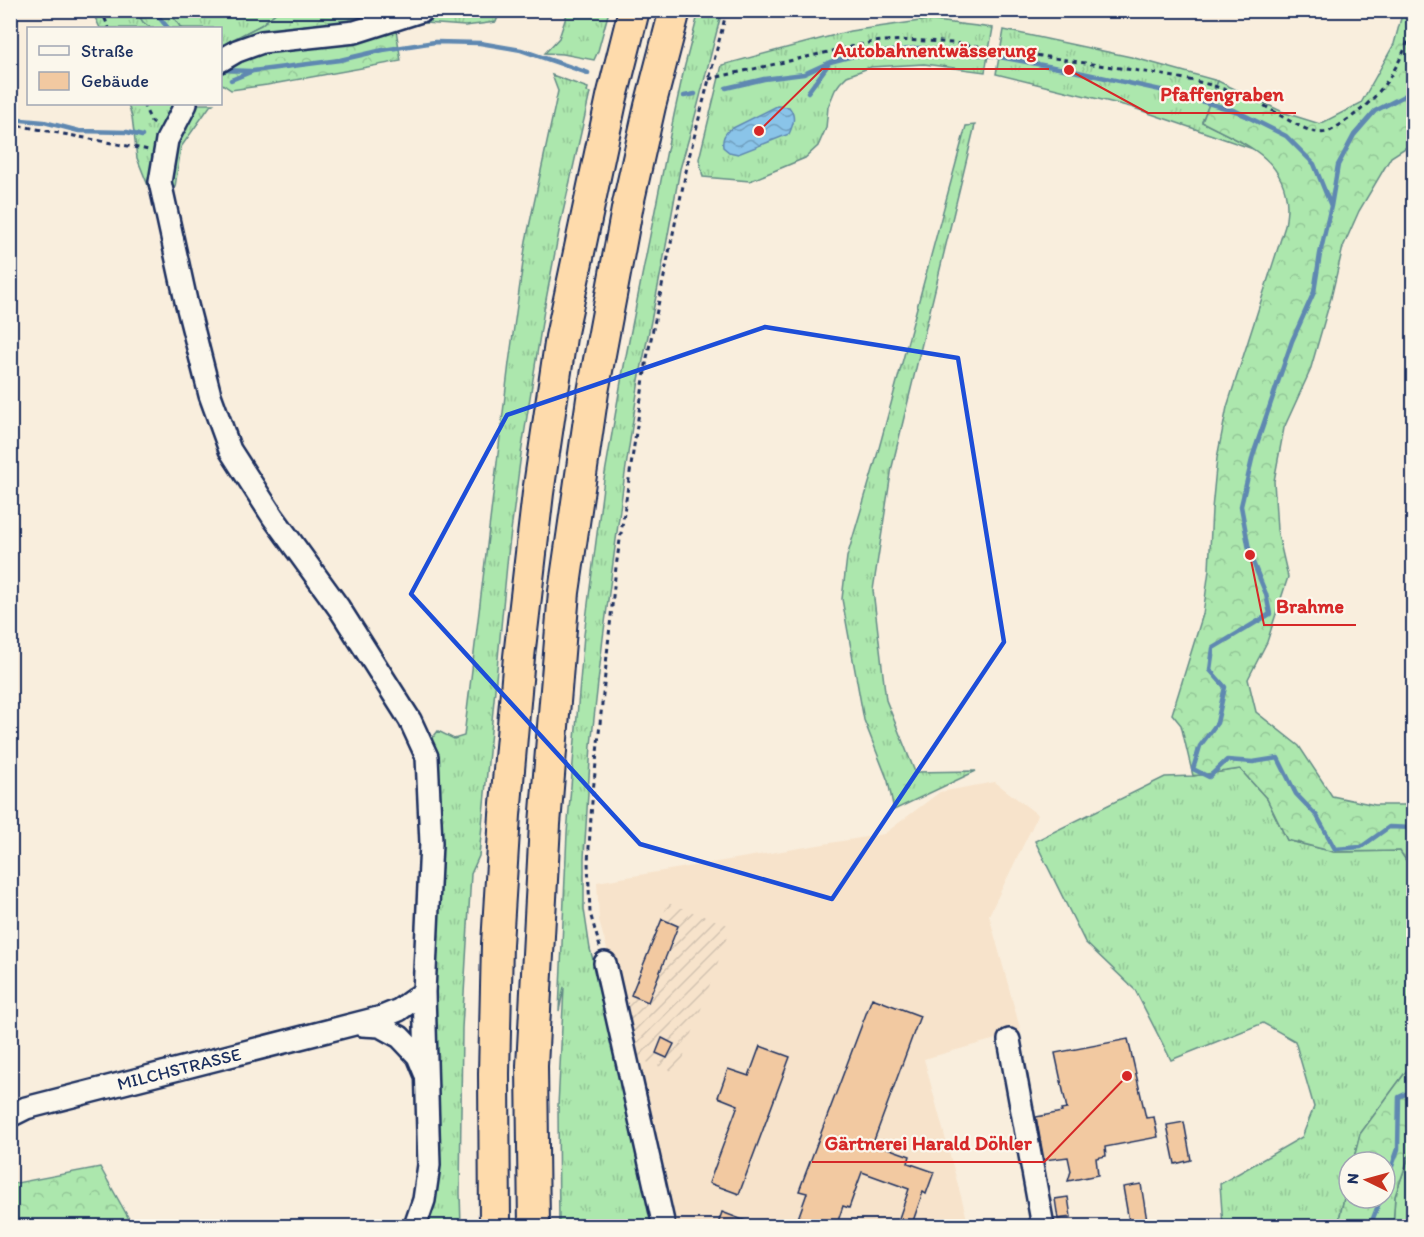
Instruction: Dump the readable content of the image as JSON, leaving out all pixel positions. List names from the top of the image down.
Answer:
{
  "streets": {
    "street": ["MILCHSTRASSE"]
  },
  "places": [
    "Pfaffengraben",
    "Autobahnentwässerung",
    "Brahme",
    "Gärtnerei Harald Döhler"
  ],
  "legend": ["Straße", "Gebäude"],
  "north": "left"
}
